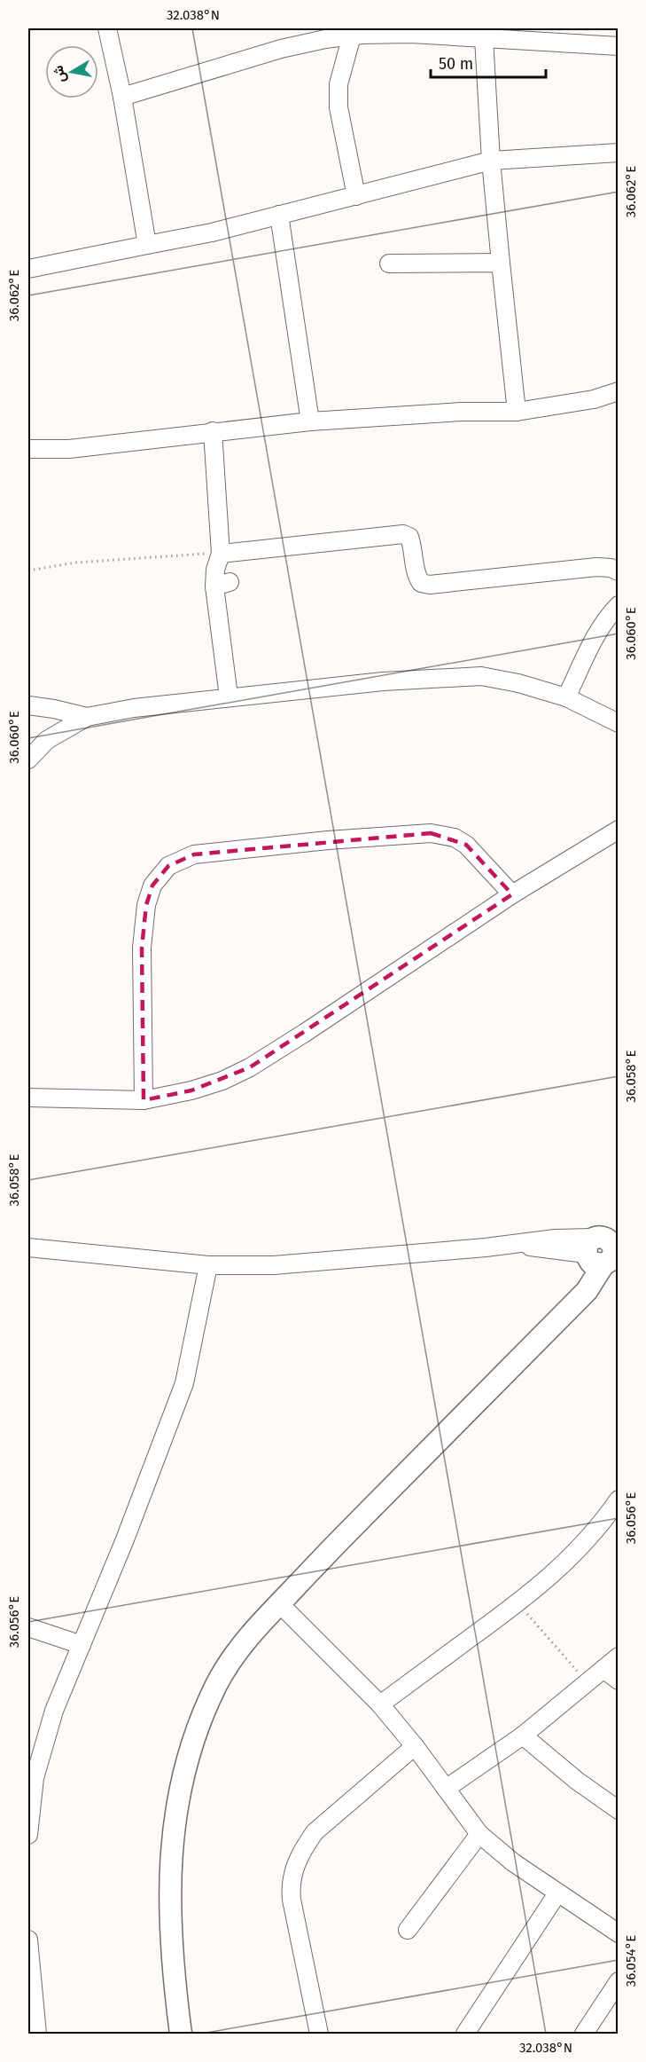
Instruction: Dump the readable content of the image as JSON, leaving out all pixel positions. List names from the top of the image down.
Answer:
{
  "scale_bar": "50 m",
  "north": "left",
  "coordinates": [
    "32.038°N",
    "36.062°E",
    "36.060°E",
    "36.058°E",
    "36.056°E",
    "36.054°E"
  ]
}
